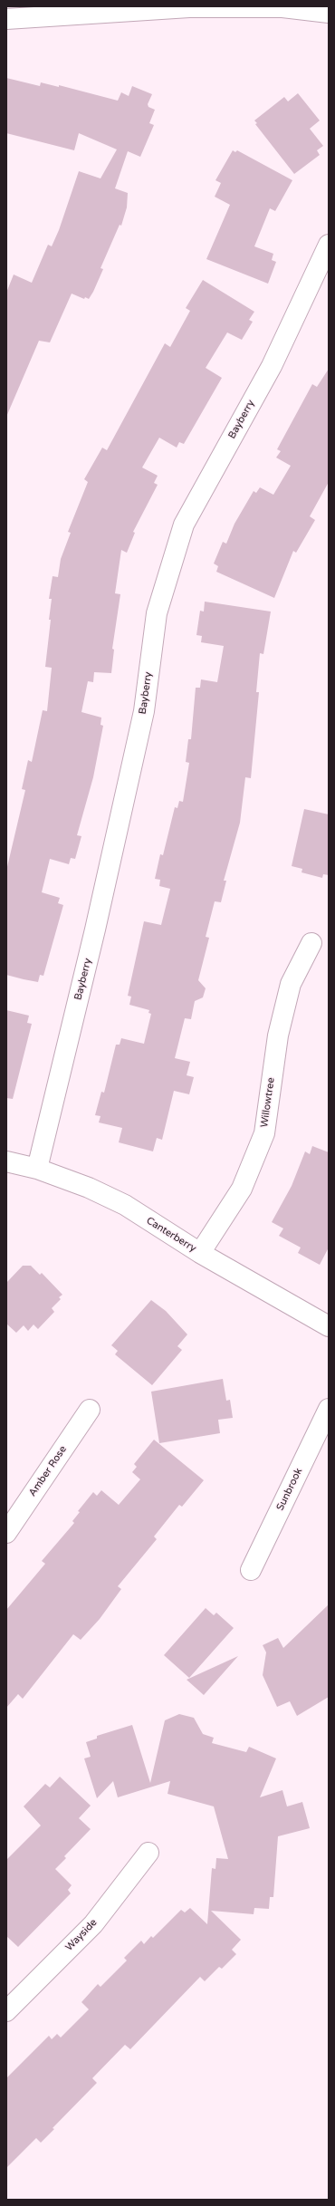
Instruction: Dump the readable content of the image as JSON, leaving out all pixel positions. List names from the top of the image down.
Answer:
{
  "streets": {
    "street": [
      "Bayberry",
      "Willowtree",
      "Canterberry",
      "Amber Rose",
      "Sunbrook",
      "Wayside"
    ]
  },
  "crossings": [
    ["Bayberry", "Canterberry"],
    ["Willowtree", "Canterberry"]
  ]
}
